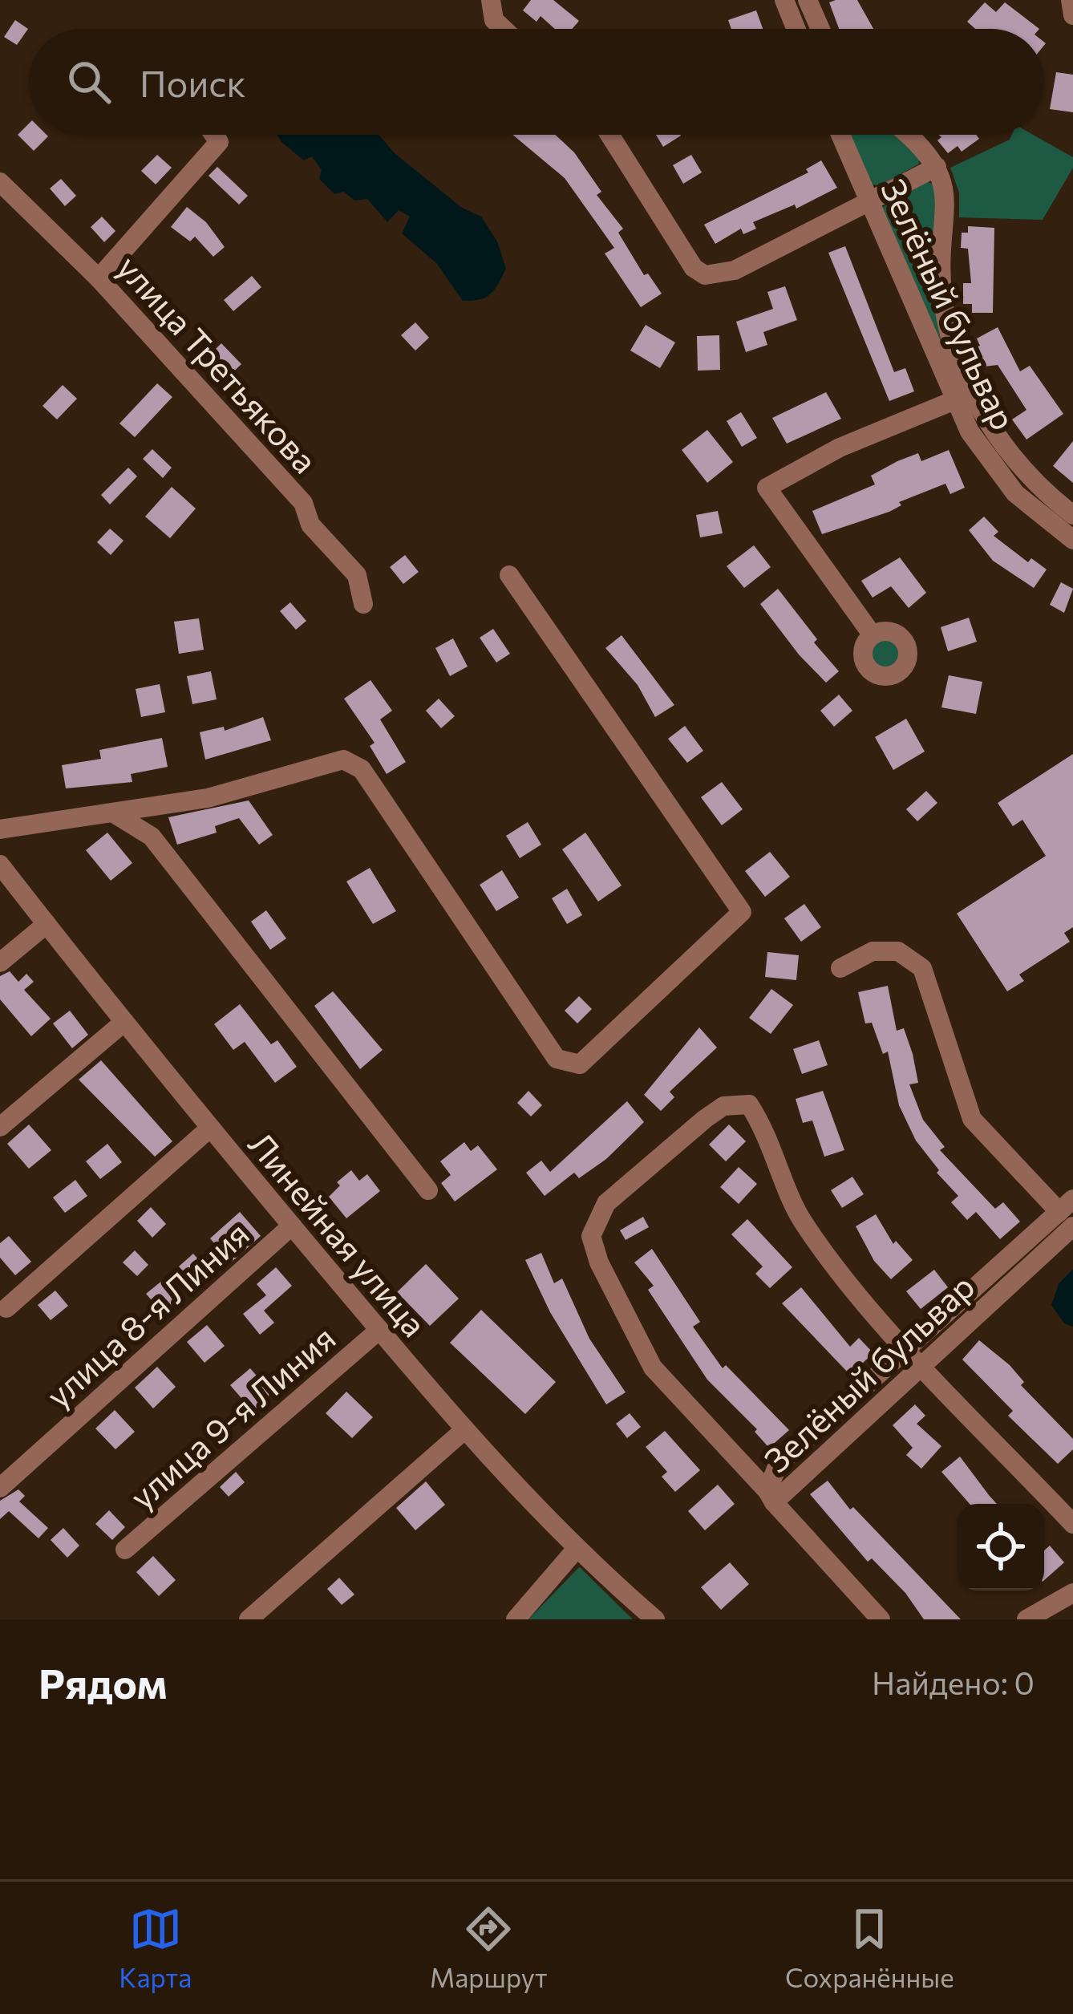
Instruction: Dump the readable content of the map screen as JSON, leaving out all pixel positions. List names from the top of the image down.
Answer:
{
  "streets": {
    "street": [
      "Зелёный бульвар",
      "улица Третьякова",
      "Линейная улица",
      "улица 8-я Линия",
      "улица 9-я Линия"
    ]
  },
  "crossings": [
    ["Линейная улица", "улица 8-я Линия"],
    ["Линейная улица", "улица 9-я Линия"]
  ],
  "page": {
    "search": "Поиск",
    "heading": ["Рядом", "Найдено: 0"],
    "nav": ["Карта", "Маршрут", "Сохранённые"]
  }
}
